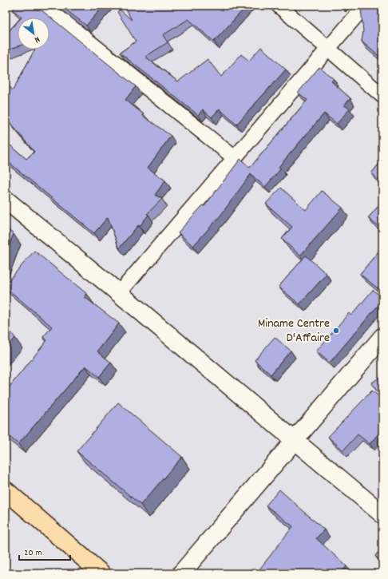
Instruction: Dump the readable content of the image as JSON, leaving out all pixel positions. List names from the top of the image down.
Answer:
{
  "places": ["Miname Centre D'Affaire"],
  "scale_bar": "20 m",
  "north": "bottom right"
}
